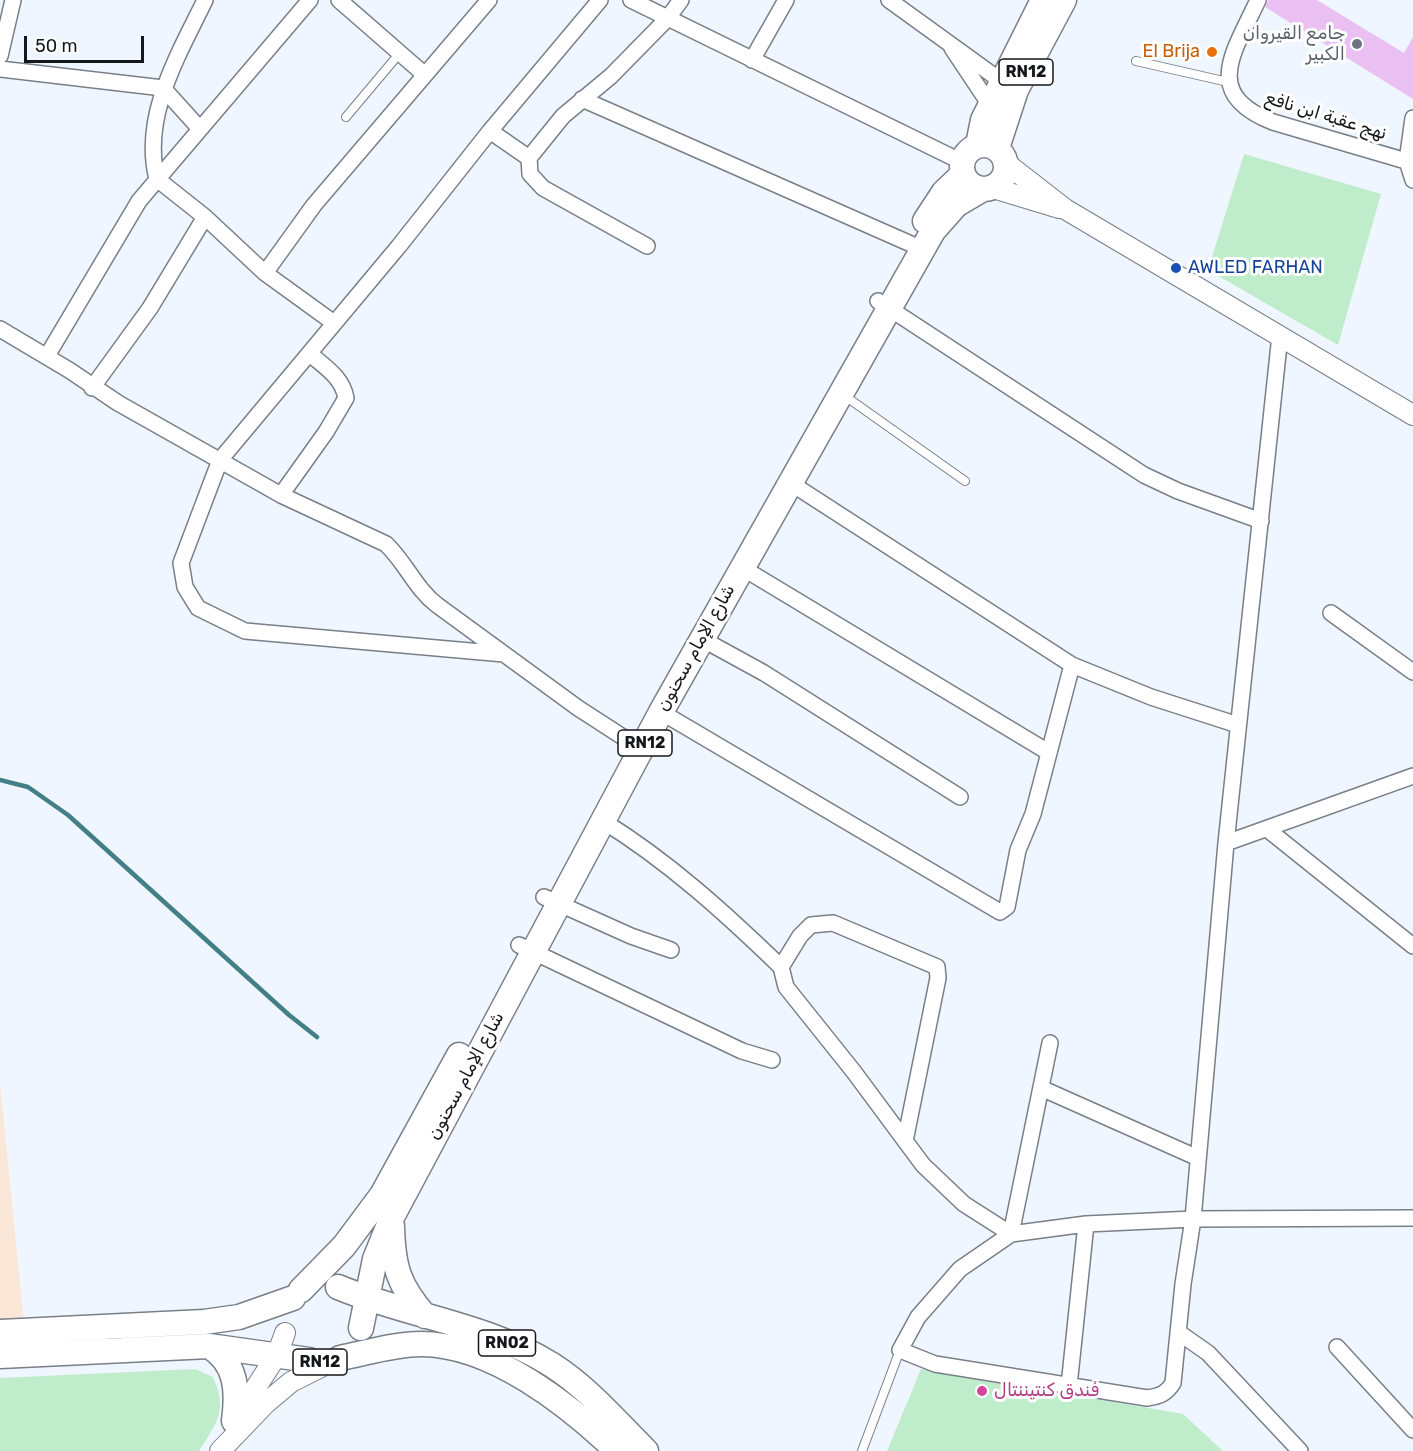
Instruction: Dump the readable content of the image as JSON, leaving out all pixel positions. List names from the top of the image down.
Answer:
{
  "streets": {
    "main road": ["RN12", "شارع الإمام سحنون", "RN02"],
    "street": ["نهج عقبة ابن نافع"]
  },
  "crossings": [
    ["RN12", "شارع الإمام سحنون"],
    ["RN12", "RN02"],
    ["شارع الإمام سحنون", "RN02"]
  ],
  "places": [
    "جامع القيروان الكبير",
    "El Brija",
    "AWLED FARHAN",
    "فندق كنتيننتال"
  ],
  "scale_bar": "50 m"
}
